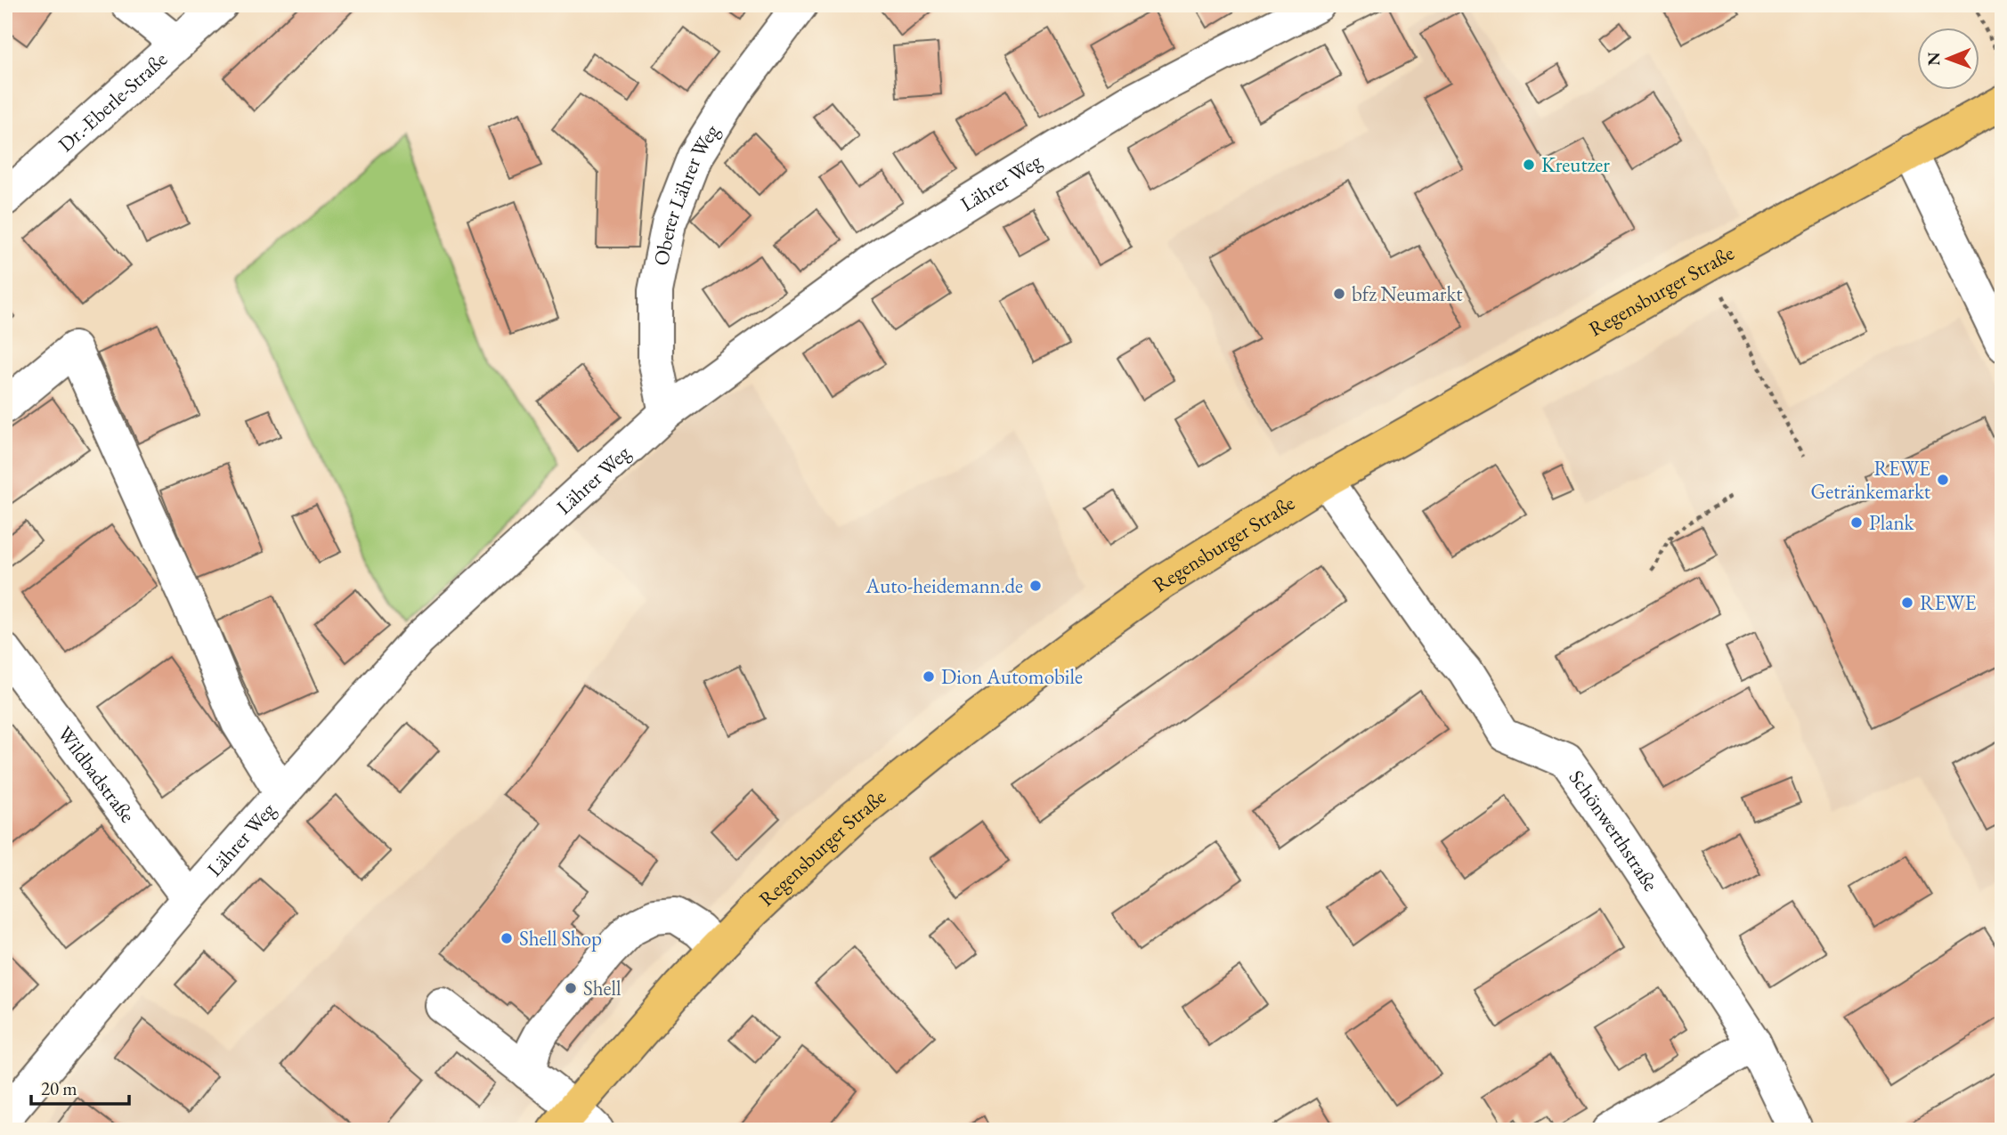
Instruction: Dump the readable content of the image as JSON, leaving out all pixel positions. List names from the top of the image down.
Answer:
{
  "streets": {
    "main road": ["Regensburger Straße"],
    "street": [
      "Dr.-Eberle-Straße",
      "Lährer Weg",
      "Oberer Lährer Weg",
      "Wildbadstraße",
      "Schönwerthstraße"
    ]
  },
  "crossings": [
    ["Lährer Weg", "Oberer Lährer Weg"],
    ["Lährer Weg", "Wildbadstraße"],
    ["Regensburger Straße", "Schönwerthstraße"]
  ],
  "places": [
    "Kreutzer",
    "bfz Neumarkt",
    "REWE Getränkemarkt",
    "Plank",
    "Auto-heidemann.de",
    "REWE",
    "Dion Automobile",
    "Shell Shop",
    "Shell"
  ],
  "scale_bar": "20 m",
  "north": "left"
}
